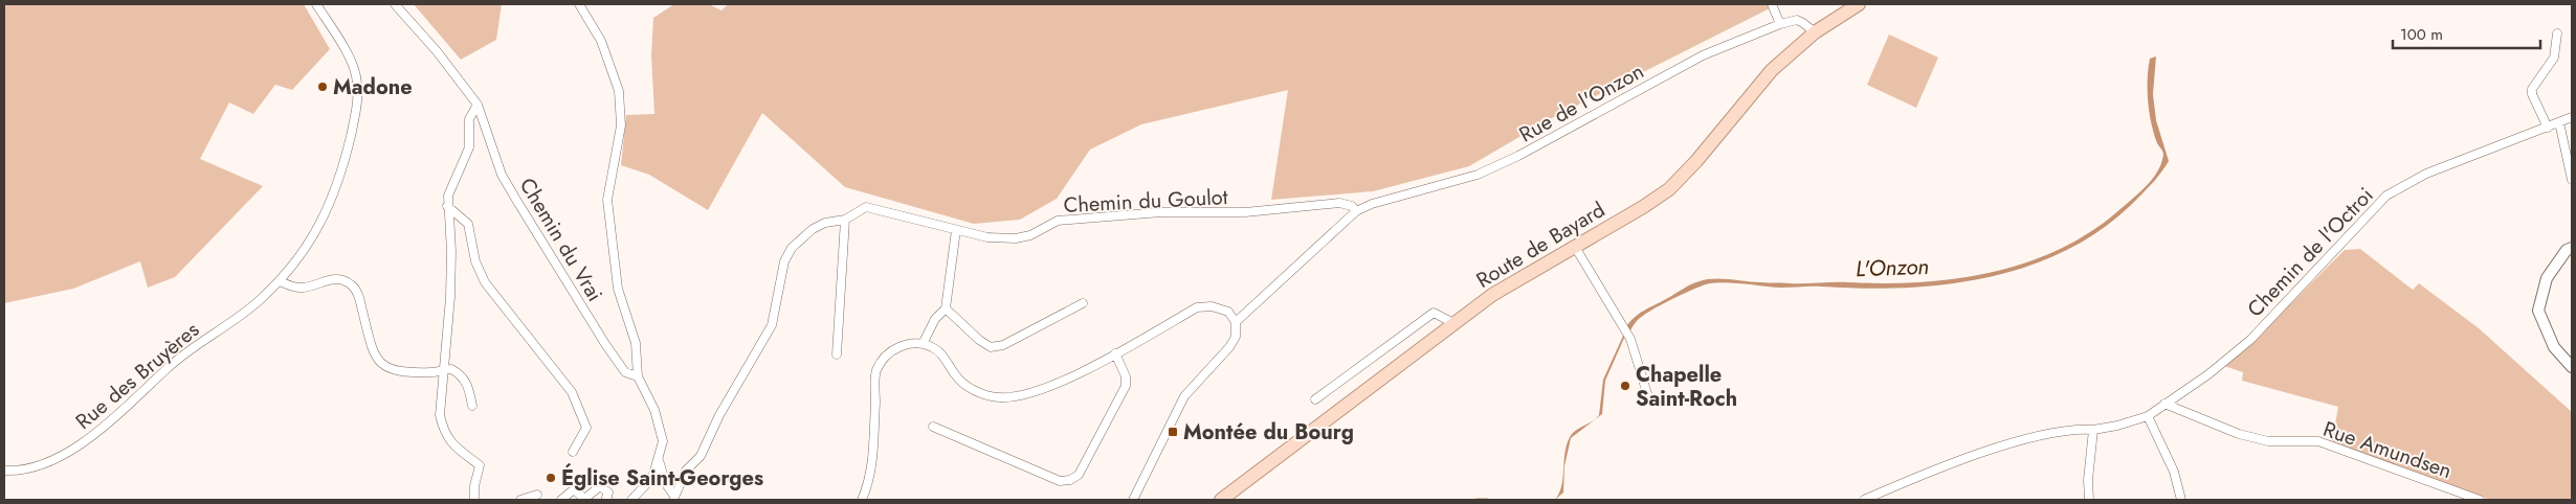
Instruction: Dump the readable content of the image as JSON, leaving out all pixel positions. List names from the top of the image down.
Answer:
{
  "streets": {
    "main road": ["Route de Bayard"],
    "street": [
      "Rue de l'Onzon",
      "Chemin du Goulot",
      "Chemin du Vrai",
      "Chemin de l'Octroi",
      "Rue des Bruyères",
      "Rue Amundsen"
    ]
  },
  "crossings": [
    ["Rue de l'Onzon", "Chemin du Goulot"],
    ["Rue de l'Onzon", "Route de Bayard"],
    ["Chemin de l'Octroi", "Rue Amundsen"]
  ],
  "water": ["L'Onzon"],
  "places": {
    "other": ["Madone", "Chapelle Saint-Roch", "Église Saint-Georges"],
    "transit": ["Montée du Bourg"]
  },
  "scale_bar": "100 m"
}
